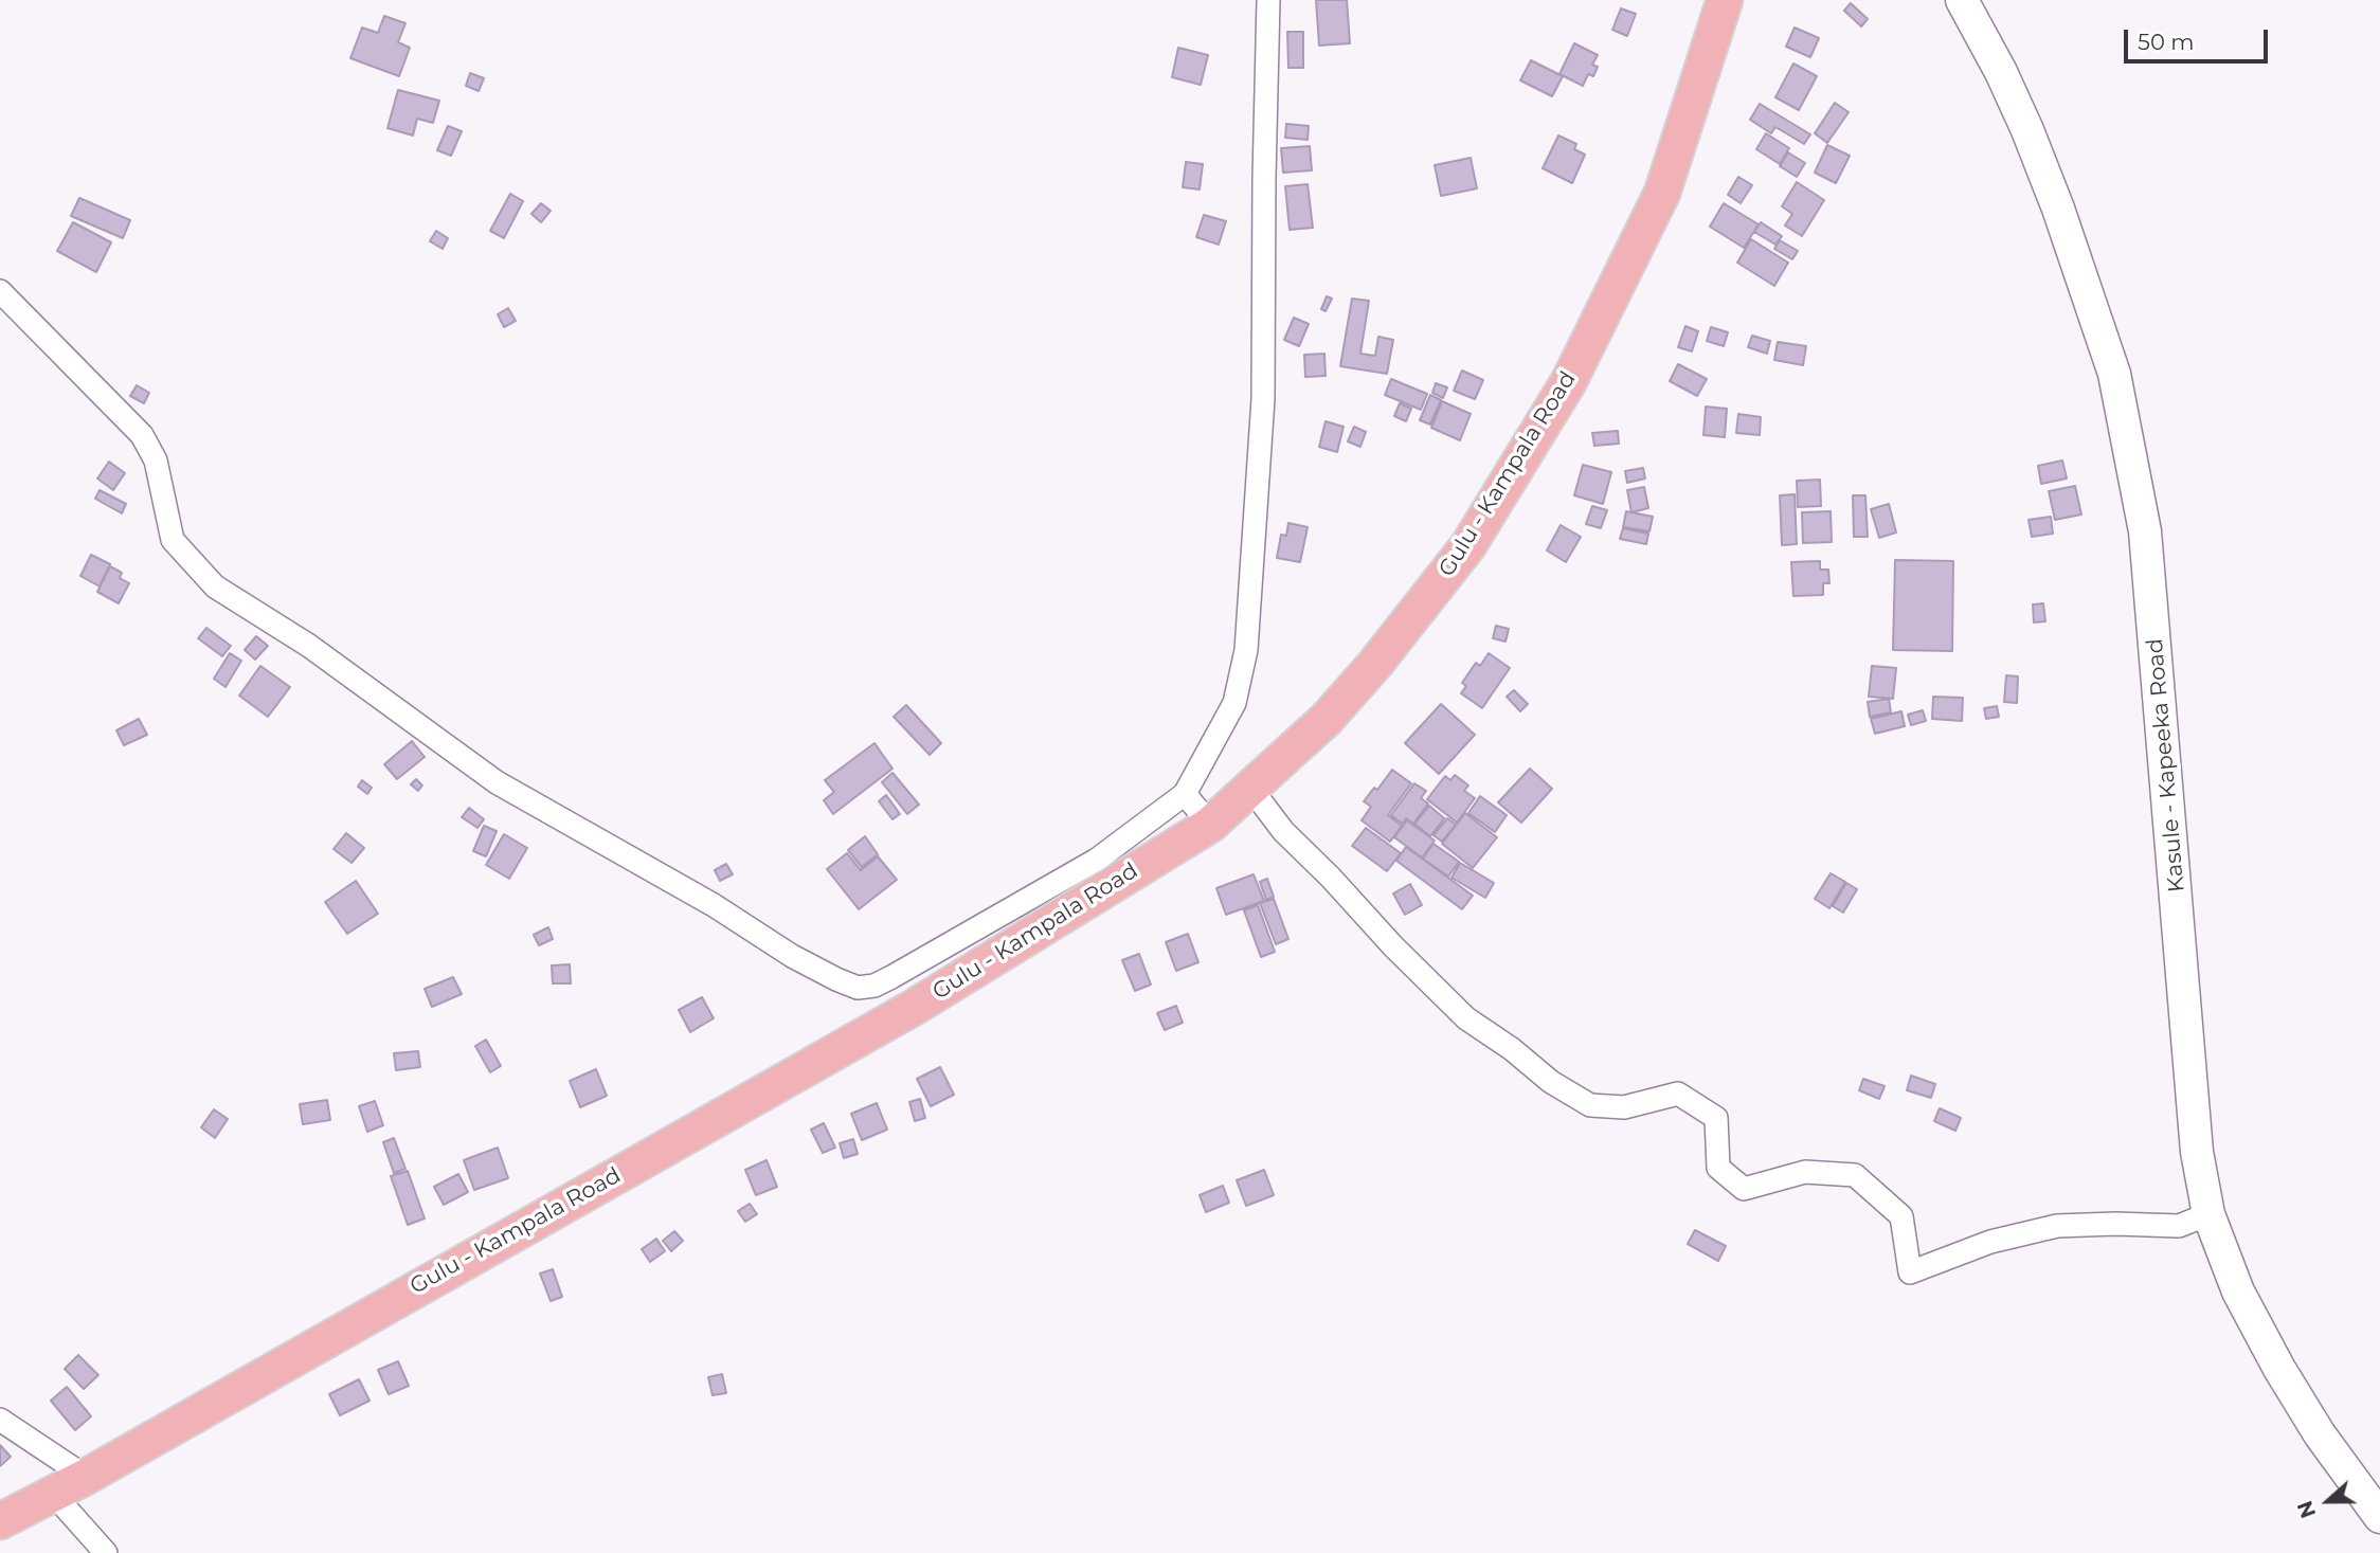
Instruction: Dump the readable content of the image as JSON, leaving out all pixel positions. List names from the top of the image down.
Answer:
{
  "streets": {
    "main road": ["Gulu - Kampala Road"],
    "street": ["Kasule - Kapeeka Road"]
  },
  "scale_bar": "50 m",
  "north": "left"
}
